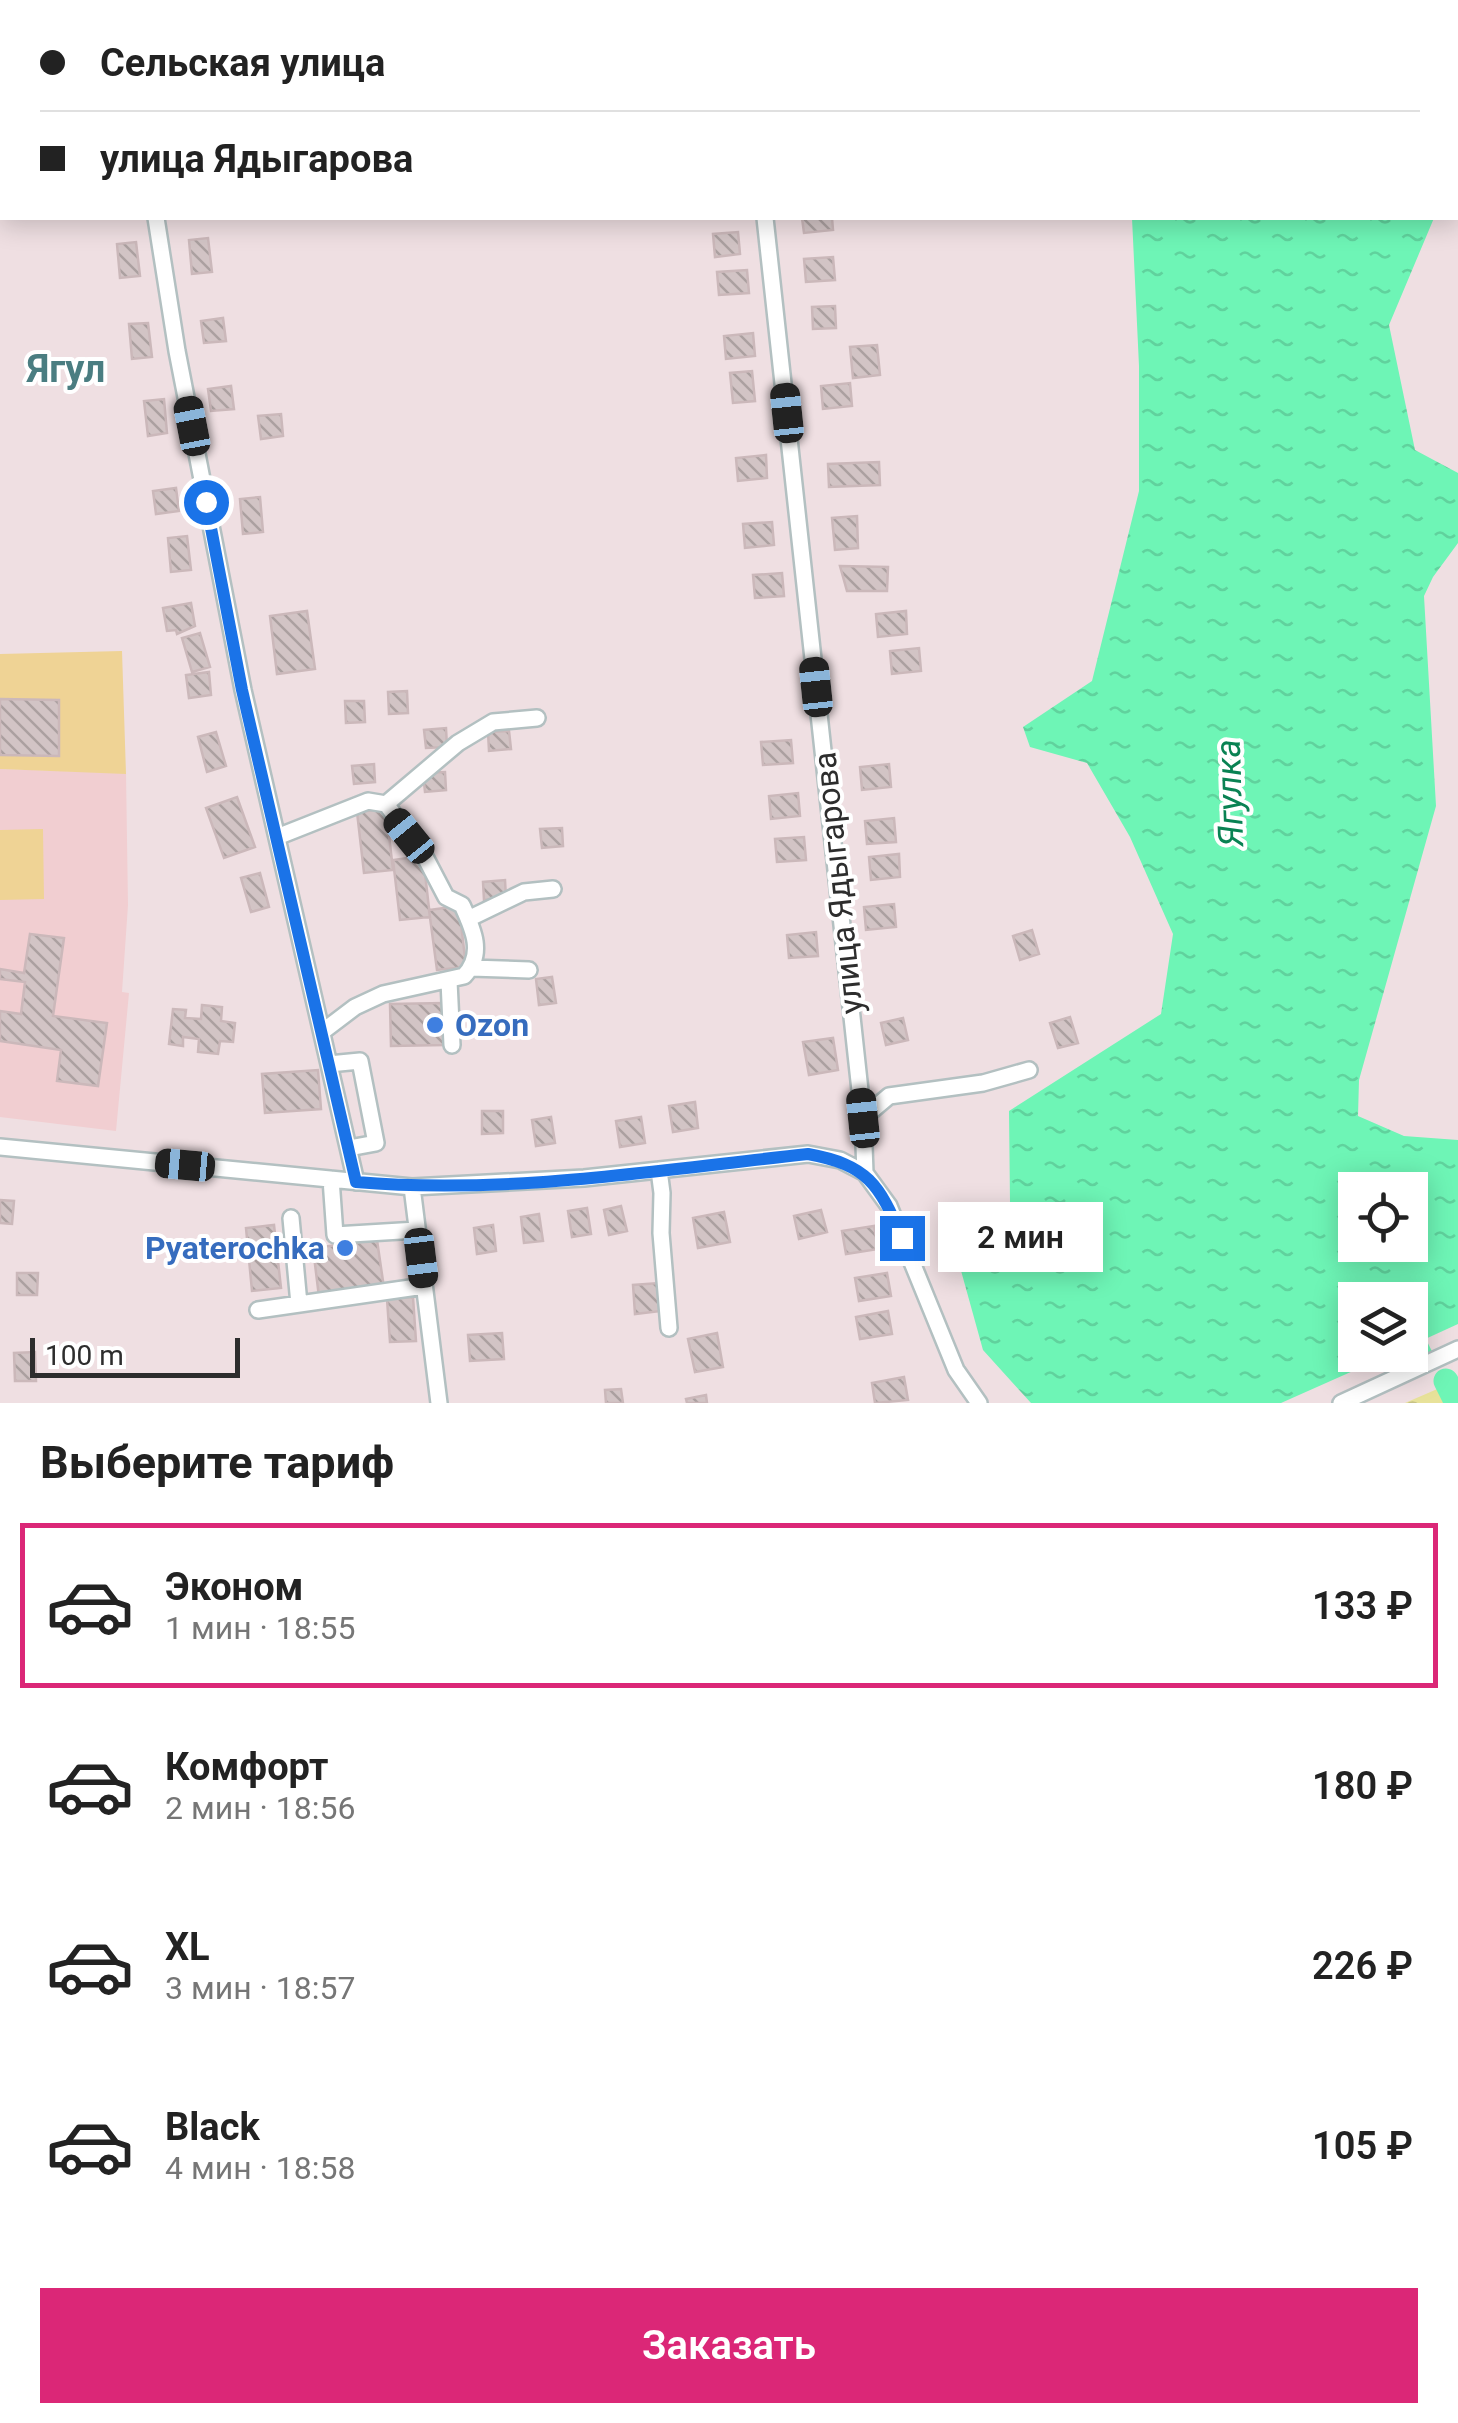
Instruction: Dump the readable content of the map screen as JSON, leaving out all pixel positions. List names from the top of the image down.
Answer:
{
  "streets": {
    "street": ["улица Ядыгарова"]
  },
  "districts": ["Ягул"],
  "water": ["Ягулка"],
  "places": ["Ozon", "Pyaterochka"],
  "scale_bar": "100 m",
  "page": {
    "banner": ["Сельская улица", "улица Ядыгарова"],
    "bubble": "2 мин",
    "scale": "100 m",
    "heading": "Выберите тариф",
    "list": [
      {
        "name": "Эконом",
        "note": "1 мин · 18:55",
        "value": "133 ₽"
      },
      {
        "name": "Комфорт",
        "note": "2 мин · 18:56",
        "value": "180 ₽"
      },
      {
        "name": "XL",
        "note": "3 мин · 18:57",
        "value": "226 ₽"
      },
      {
        "name": "Black",
        "note": "4 мин · 18:58",
        "value": "105 ₽"
      }
    ],
    "buttons": "Заказать"
  }
}
